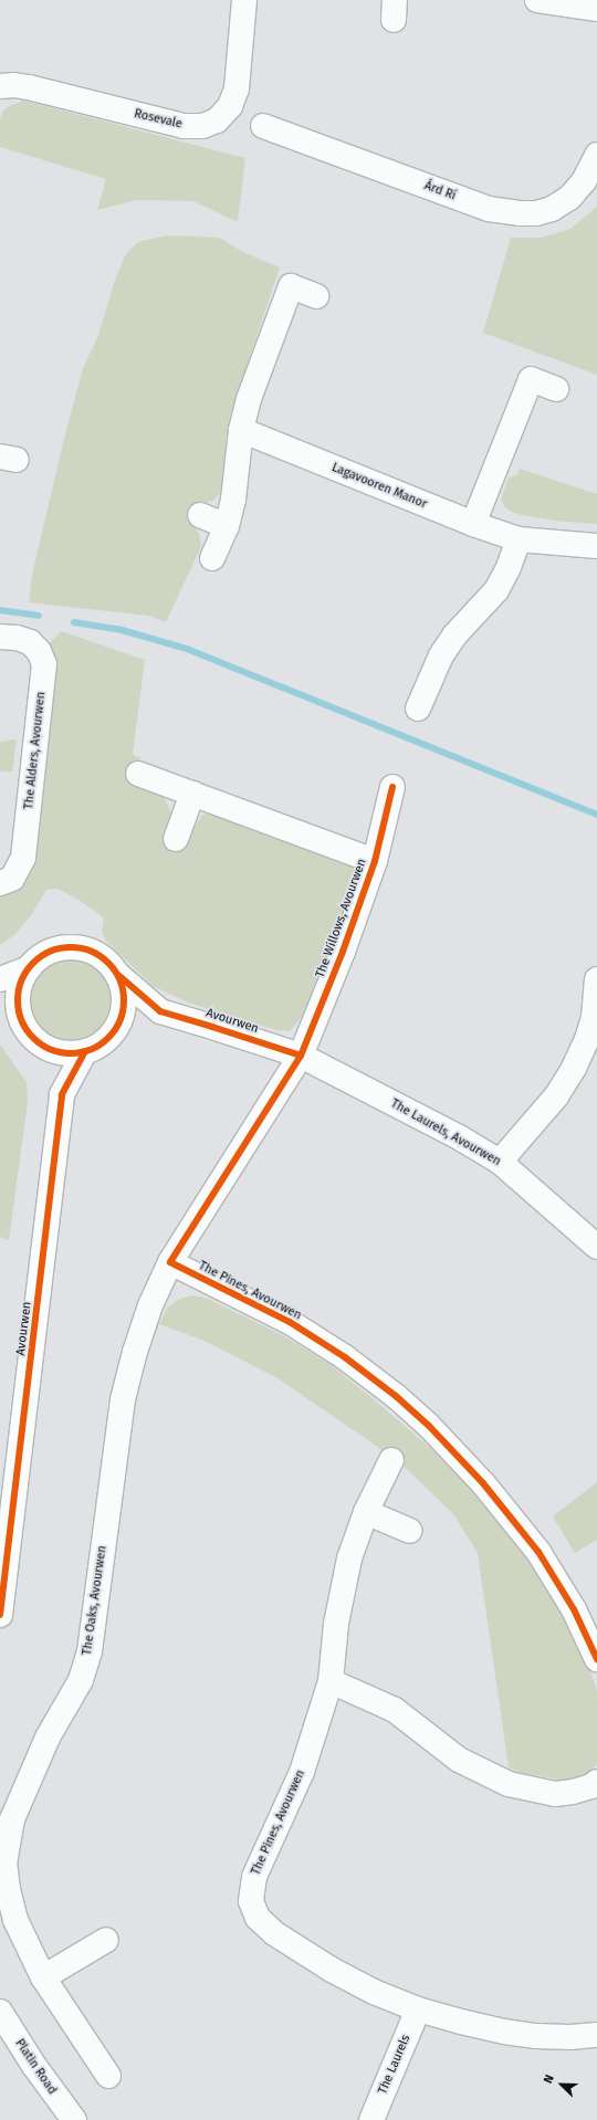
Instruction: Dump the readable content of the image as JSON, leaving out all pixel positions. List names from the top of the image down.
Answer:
{
  "streets": {
    "street": [
      "Rosevale",
      "Árd Rí",
      "Lagavooren Manor",
      "The Alders, Avourwen",
      "The Willows, Avourwen",
      "Avourwen",
      "The Laurels, Avourwen",
      "The Pines, Avourwen",
      "The Oaks, Avourwen",
      "The Laurels",
      "Platin Road"
    ]
  },
  "crossings": [
    ["The Willows, Avourwen", "Avourwen"],
    ["The Willows, Avourwen", "The Laurels, Avourwen"],
    ["Avourwen", "The Laurels, Avourwen"],
    ["The Pines, Avourwen", "The Oaks, Avourwen"],
    ["The Pines, Avourwen", "The Laurels"]
  ],
  "north": "top left"
}
